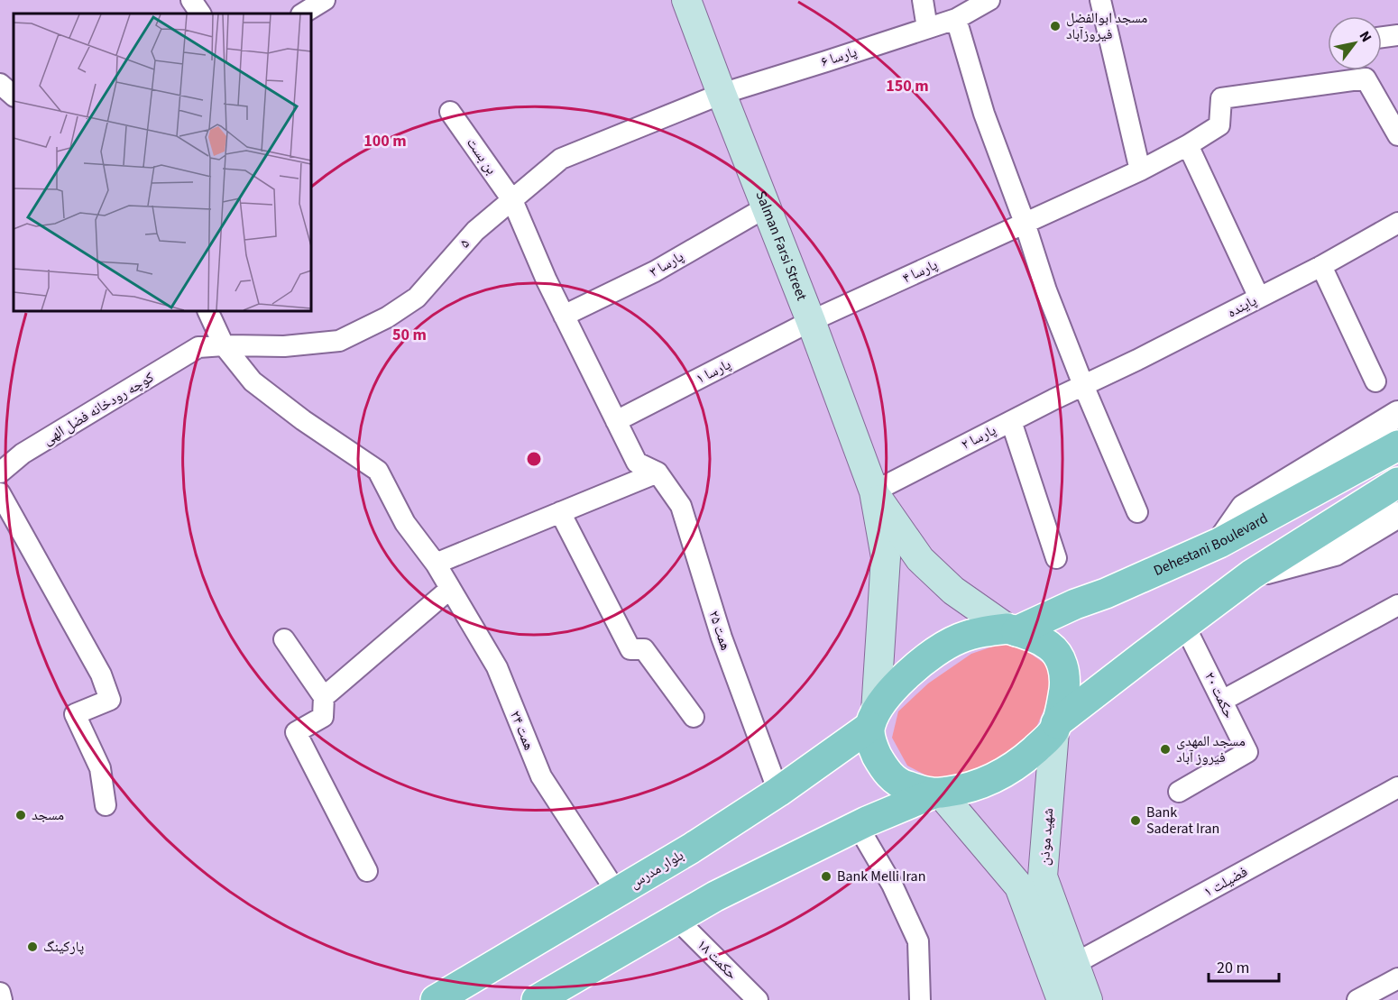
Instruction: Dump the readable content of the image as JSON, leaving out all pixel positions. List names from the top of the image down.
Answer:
{
  "streets": {
    "main road": [
      "Salman Farsi Street",
      "Dehestani Boulevard",
      "شهید موذن",
      "بلوار مدرس"
    ],
    "street": [
      "پارسا ۶",
      "بن بست",
      "۵",
      "پارسا ۳",
      "پارسا ۴",
      "پاینده",
      "پارسا ۱",
      "کوچه رودخانه فضل الهی",
      "پارسا ۲",
      "همت ۲۵",
      "حکمت ۲۰",
      "همت ۲۴",
      "فضیلت ۱",
      "حکمت ۱۸"
    ]
  },
  "crossings": [
    ["پارسا ۶", "۵"],
    ["پارسا ۶", "Salman Farsi Street"],
    ["بن بست", "۵"],
    ["بن بست", "پارسا ۳"],
    ["بن بست", "پارسا ۱"],
    ["بن بست", "همت ۲۵"],
    ["۵", "Salman Farsi Street"],
    ["۵", "کوچه رودخانه فضل الهی"],
    ["۵", "همت ۲۴"],
    ["Salman Farsi Street", "پارسا ۳"],
    ["Salman Farsi Street", "پارسا ۴"],
    ["Salman Farsi Street", "پارسا ۱"],
    ["Salman Farsi Street", "پارسا ۲"],
    ["Salman Farsi Street", "Dehestani Boulevard"],
    ["Salman Farsi Street", "شهید موذن"],
    ["Salman Farsi Street", "بلوار مدرس"],
    ["پارسا ۴", "پارسا ۱"],
    ["پاینده", "پارسا ۲"],
    ["Dehestani Boulevard", "شهید موذن"],
    ["Dehestani Boulevard", "بلوار مدرس"],
    ["همت ۲۵", "بلوار مدرس"],
    ["همت ۲۴", "بلوار مدرس"],
    ["شهید موذن", "بلوار مدرس"],
    ["شهید موذن", "فضیلت ۱"]
  ],
  "places": [
    "مسجد ابوالفضل فیروزآباد",
    "مسجد المهدی فیروز آباد",
    "مسجد",
    "Bank Saderat Iran",
    "Bank Melli Iran",
    "پارکینگ"
  ],
  "scale_bar": "20 m",
  "north": "top right",
  "rings": ["150 m", "100 m", "50 m"]
}
